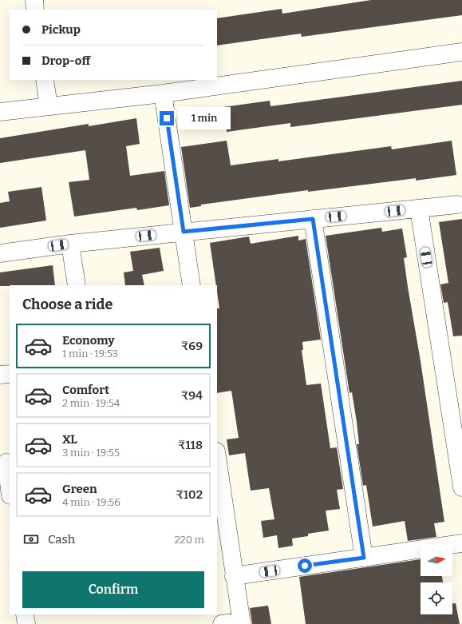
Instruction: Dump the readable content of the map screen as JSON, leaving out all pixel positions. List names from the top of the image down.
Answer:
{
  "north": "right",
  "page": {
    "banner": ["Pickup", "Drop-off"],
    "bubble": "1 min",
    "heading": "Choose a ride",
    "list": [
      {
        "name": "Economy",
        "note": "1 min · 19:53",
        "value": "₹69"
      },
      {
        "name": "Comfort",
        "note": "2 min · 19:54",
        "value": "₹94"
      },
      {
        "name": "XL",
        "note": "3 min · 19:55",
        "value": "₹118"
      },
      {
        "name": "Green",
        "note": "4 min · 19:56",
        "value": "₹102"
      }
    ],
    "pay": ["Cash", "220 m"],
    "buttons": "Confirm"
  }
}
